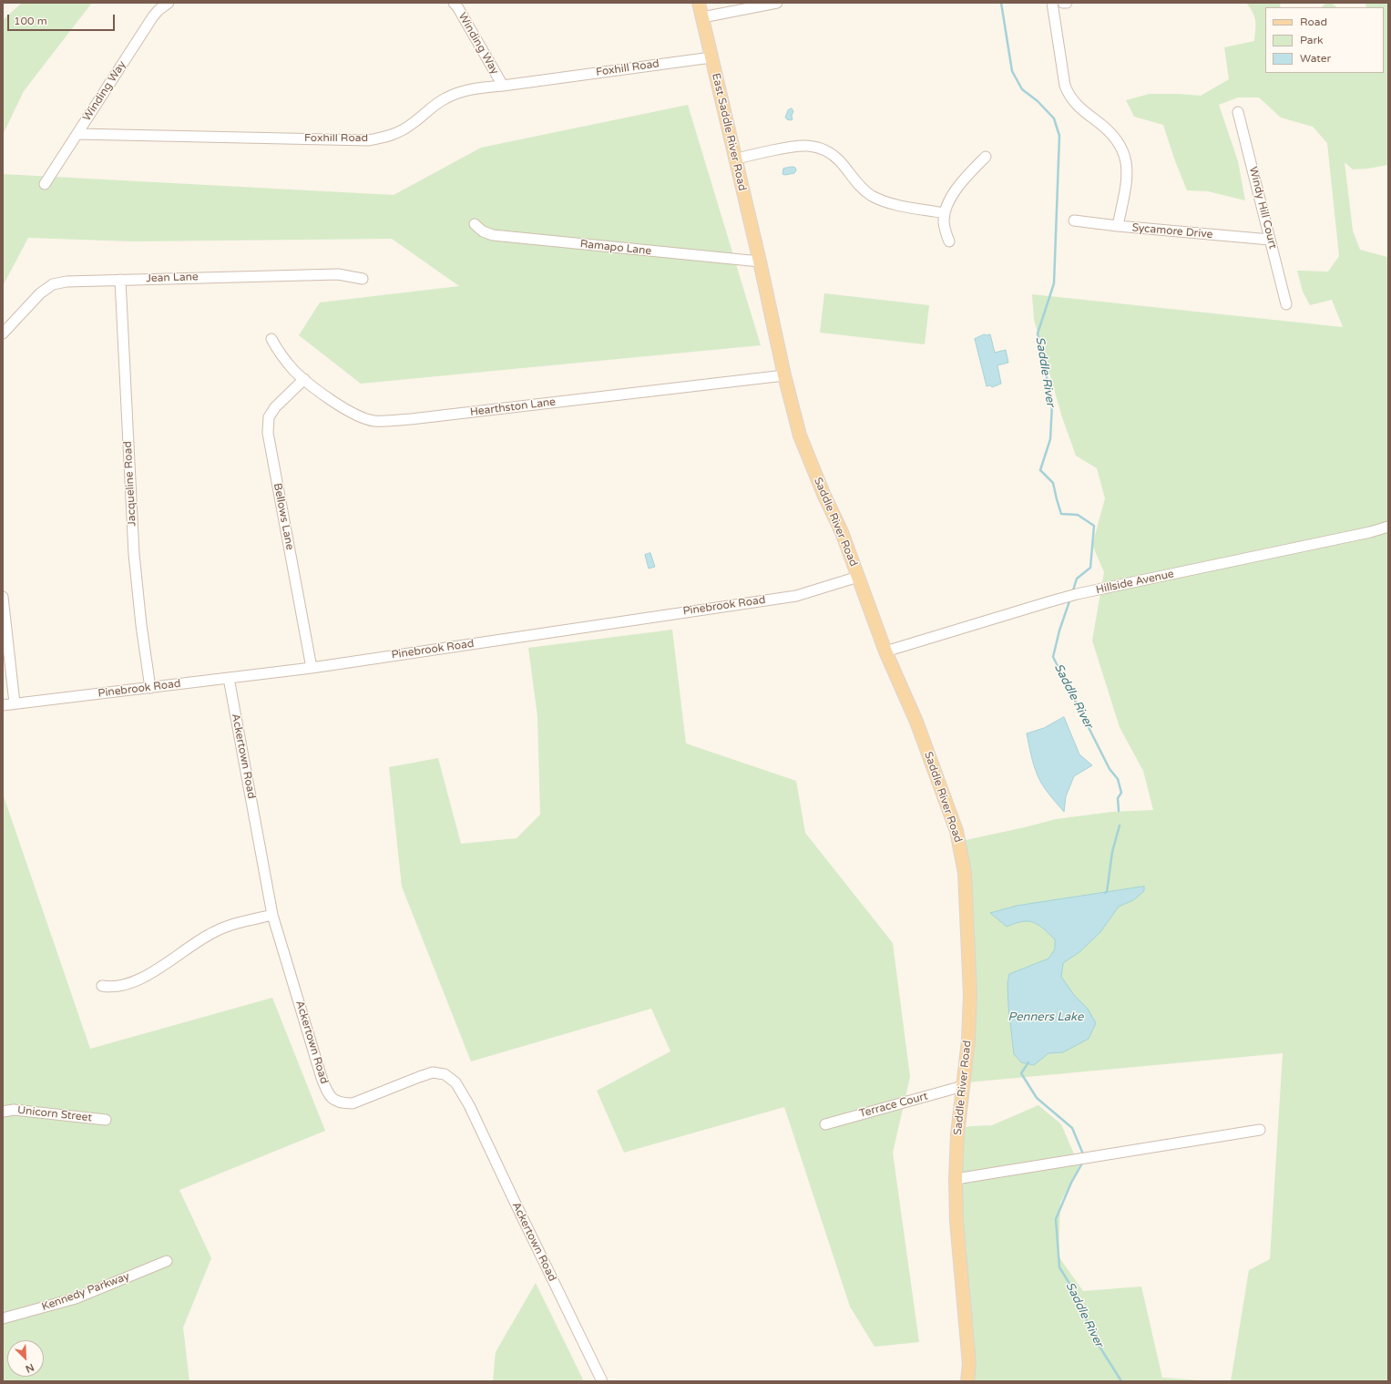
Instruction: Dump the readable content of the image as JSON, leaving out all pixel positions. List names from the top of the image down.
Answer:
{
  "streets": {
    "main road": ["East Saddle River Road", "Saddle River Road"],
    "street": [
      "Winding Way",
      "Foxhill Road",
      "Windy Hill Court",
      "Sycamore Drive",
      "Ramapo Lane",
      "Jean Lane",
      "Hearthston Lane",
      "Jacqueline Road",
      "Bellows Lane",
      "Hillside Avenue",
      "Pinebrook Road",
      "Ackertown Road",
      "Terrace Court",
      "Unicorn Street",
      "Kennedy Parkway"
    ]
  },
  "crossings": [
    ["Winding Way", "Foxhill Road"],
    ["Foxhill Road", "East Saddle River Road"],
    ["East Saddle River Road", "Ramapo Lane"],
    ["East Saddle River Road", "Saddle River Road"],
    ["Windy Hill Court", "Sycamore Drive"],
    ["Ramapo Lane", "Saddle River Road"],
    ["Jean Lane", "Jacqueline Road"],
    ["Hearthston Lane", "Bellows Lane"],
    ["Hearthston Lane", "Saddle River Road"],
    ["Jacqueline Road", "Pinebrook Road"],
    ["Bellows Lane", "Pinebrook Road"],
    ["Saddle River Road", "Hillside Avenue"],
    ["Saddle River Road", "Pinebrook Road"],
    ["Saddle River Road", "Terrace Court"],
    ["Pinebrook Road", "Ackertown Road"]
  ],
  "water": ["Saddle River", "Penners Lake"],
  "legend": ["Road", "Park", "Water"],
  "scale_bar": "100 m",
  "north": "bottom right"
}
